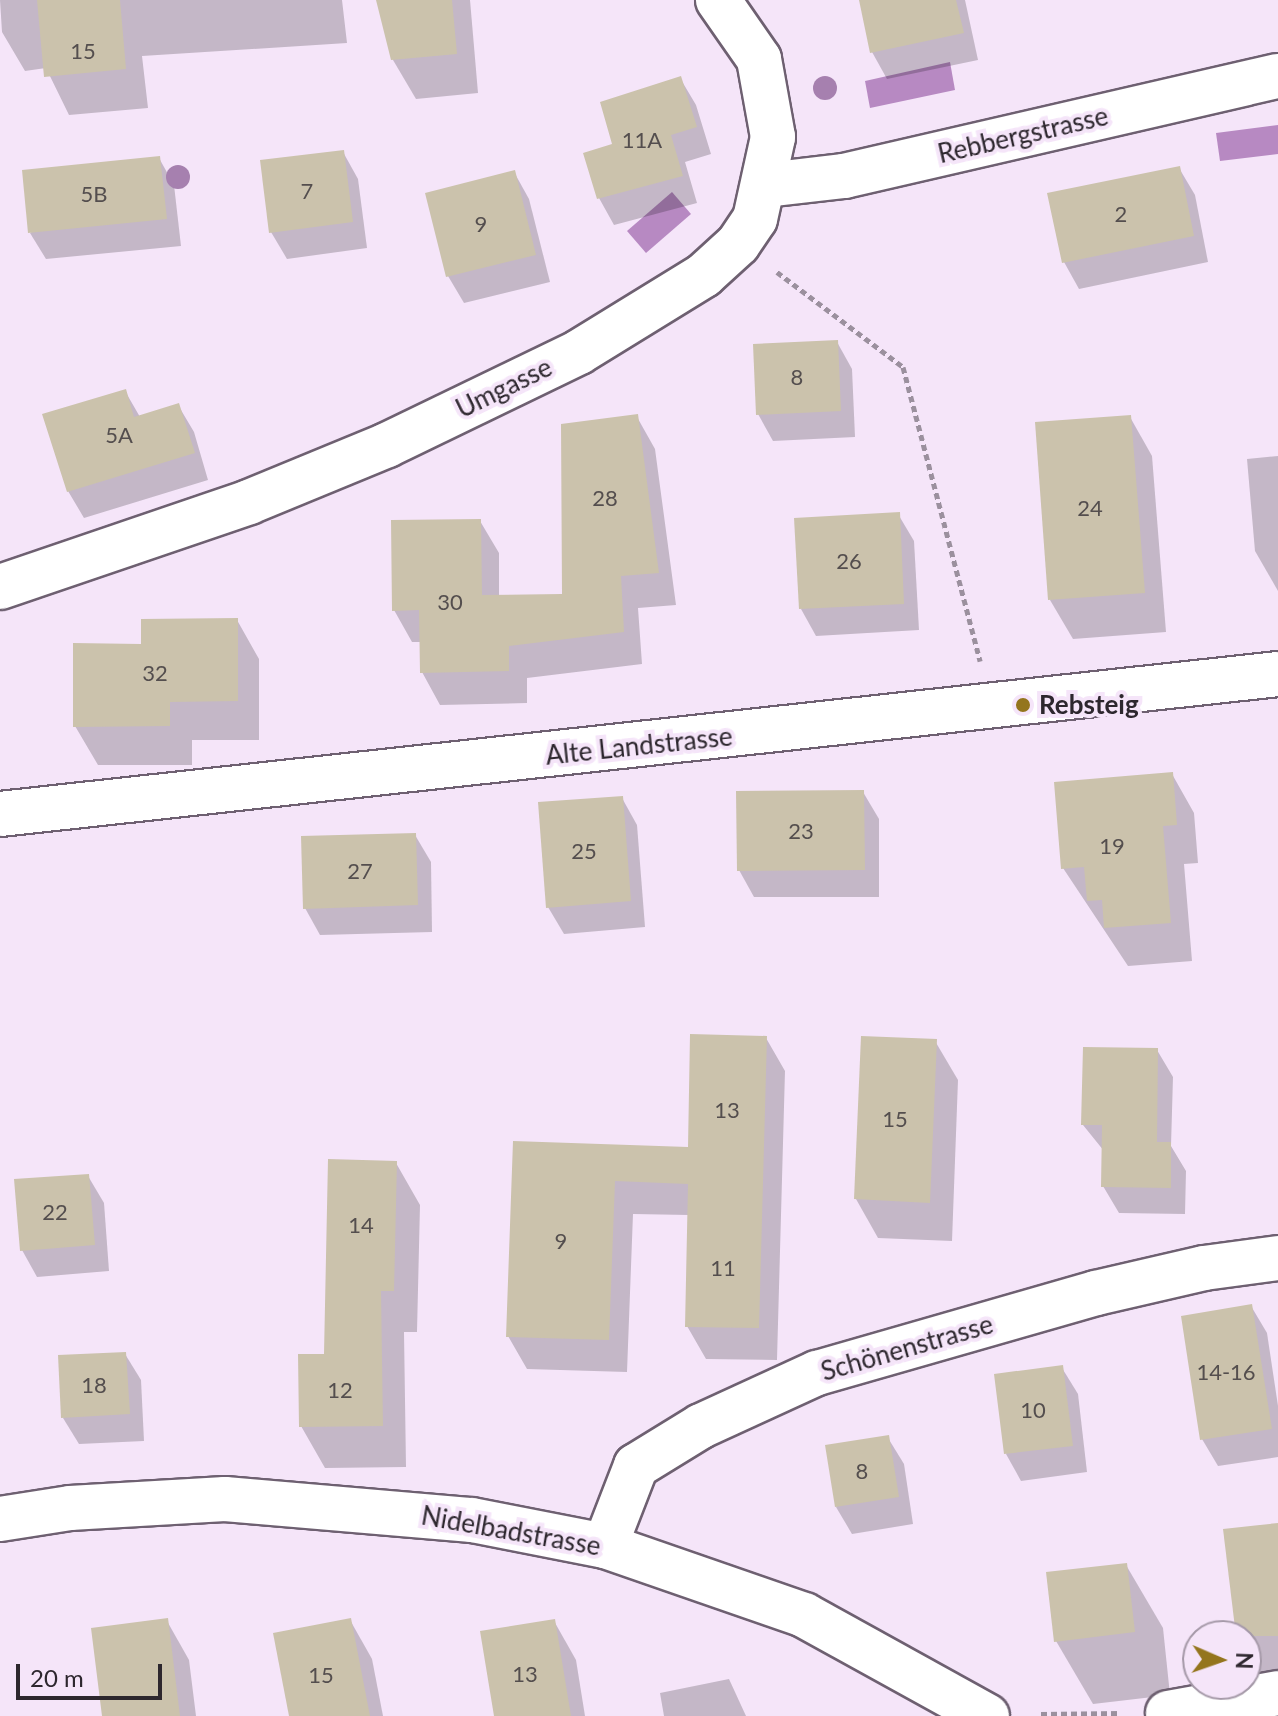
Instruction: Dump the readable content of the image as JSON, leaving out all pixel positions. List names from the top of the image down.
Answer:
{
  "streets": {
    "street": [
      "Rebbergstrasse",
      "Umgasse",
      "Alte Landstrasse",
      "Schönenstrasse",
      "Nidelbadstrasse"
    ]
  },
  "crossings": [
    ["Rebbergstrasse", "Umgasse"],
    ["Schönenstrasse", "Nidelbadstrasse"]
  ],
  "places": ["Rebsteig"],
  "house_numbers": [
    "15",
    "11A",
    "7",
    "5B",
    "2",
    "9",
    "8",
    "5A",
    "28",
    "24",
    "26",
    "30",
    "32",
    "23",
    "19",
    "25",
    "27",
    "13",
    "15",
    "22",
    "14",
    "9",
    "11",
    "14-16",
    "18",
    "12",
    "10",
    "8",
    "13",
    "15"
  ],
  "scale_bar": "20 m",
  "north": "right"
}
